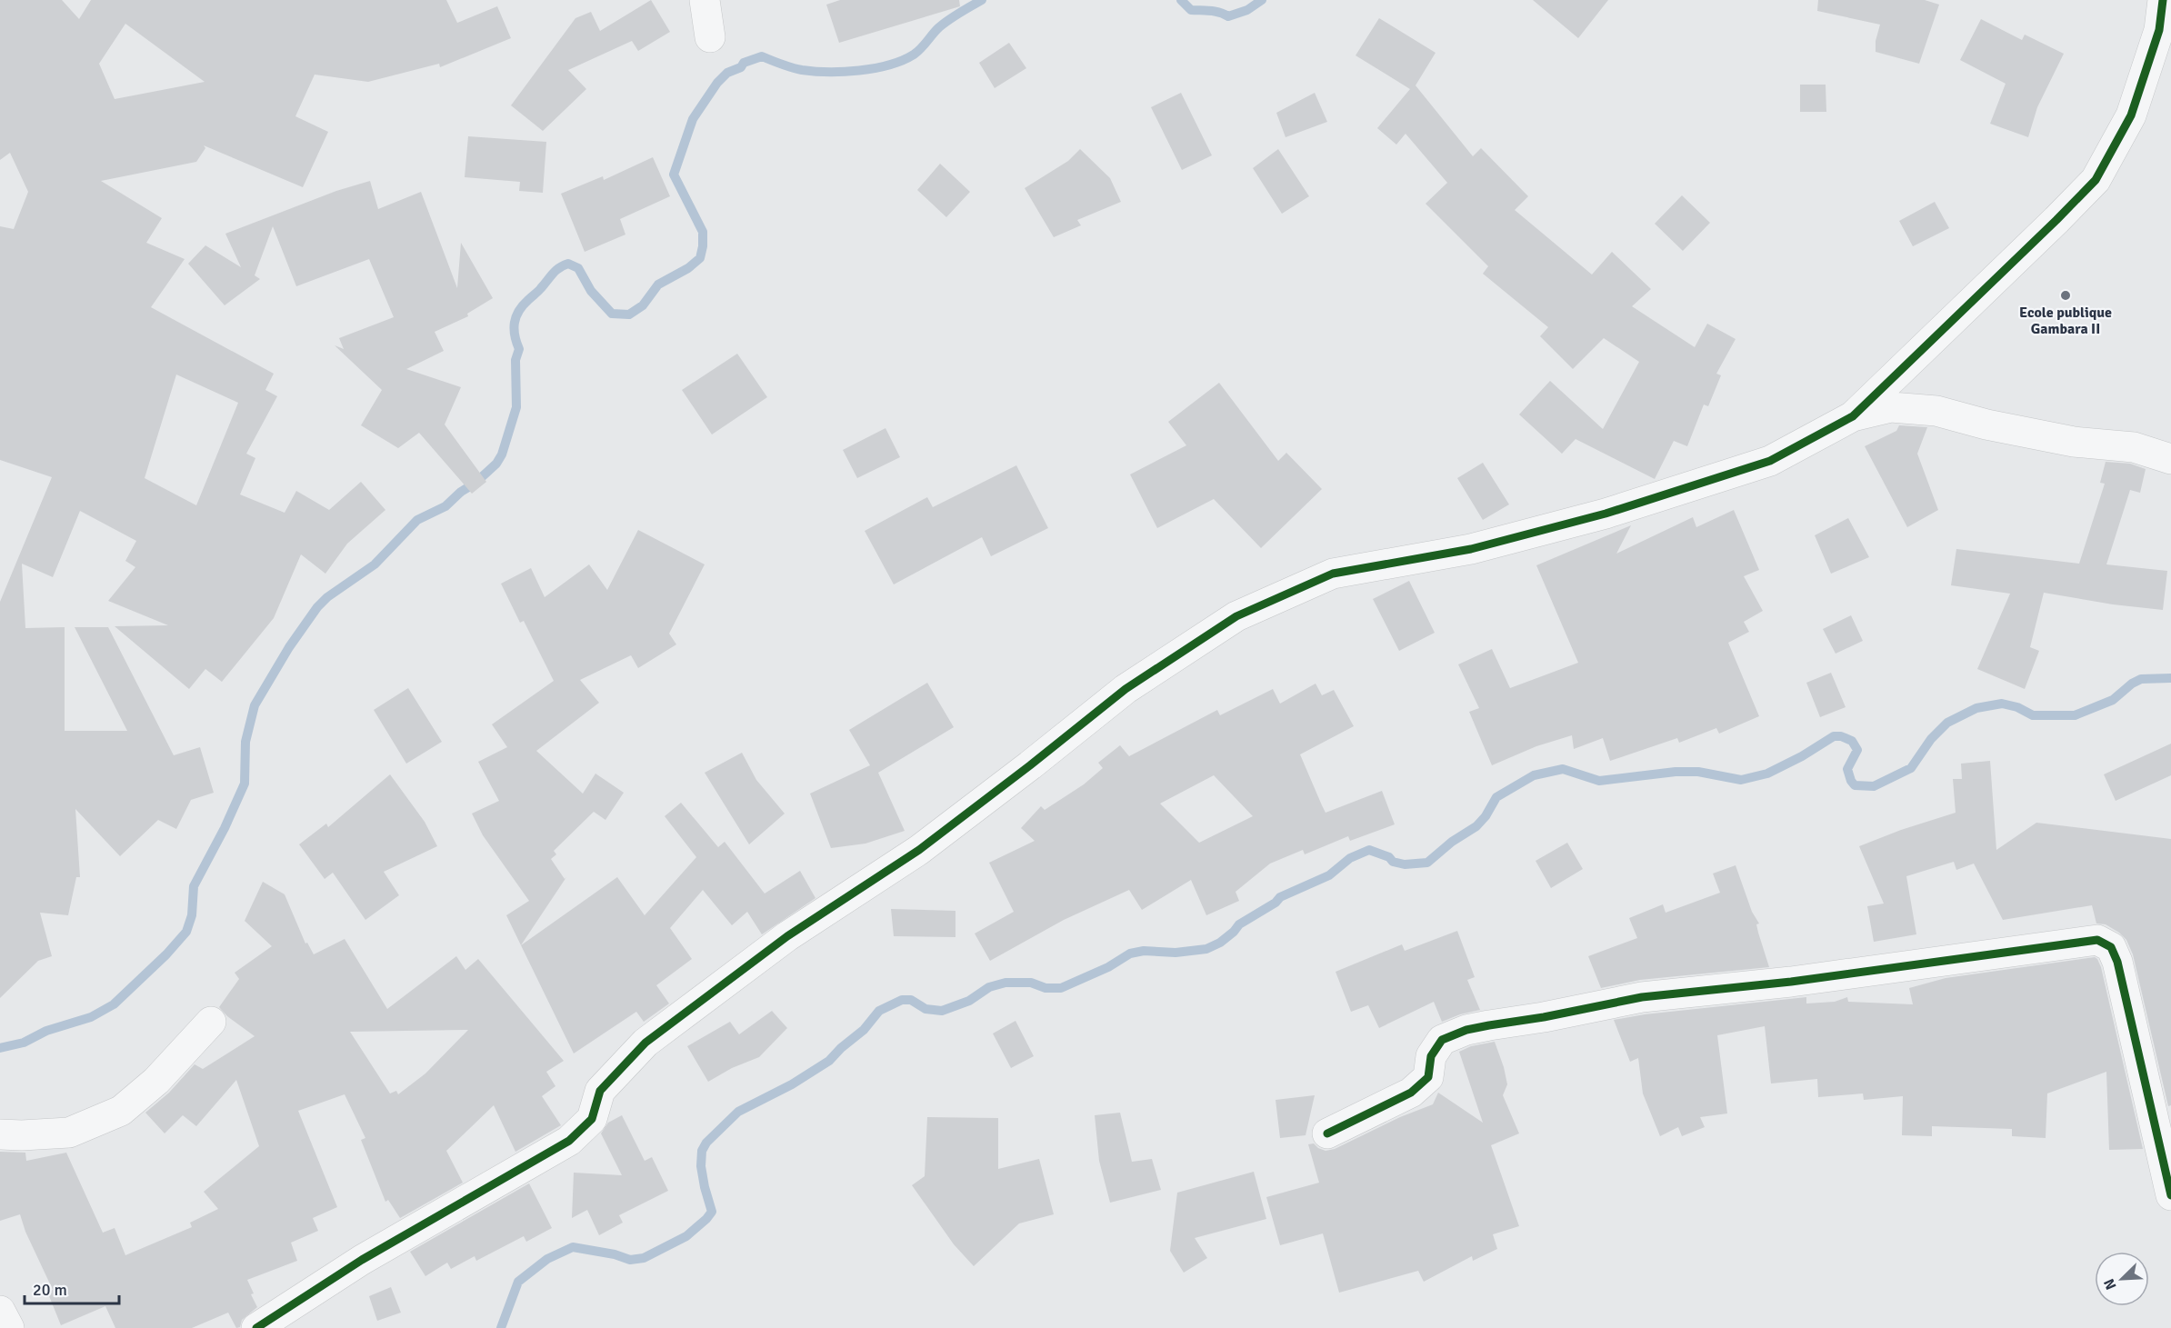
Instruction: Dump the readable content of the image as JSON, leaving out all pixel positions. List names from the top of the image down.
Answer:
{
  "places": ["Ecole publique Gambara II"],
  "scale_bar": "20 m",
  "north": "bottom left"
}
